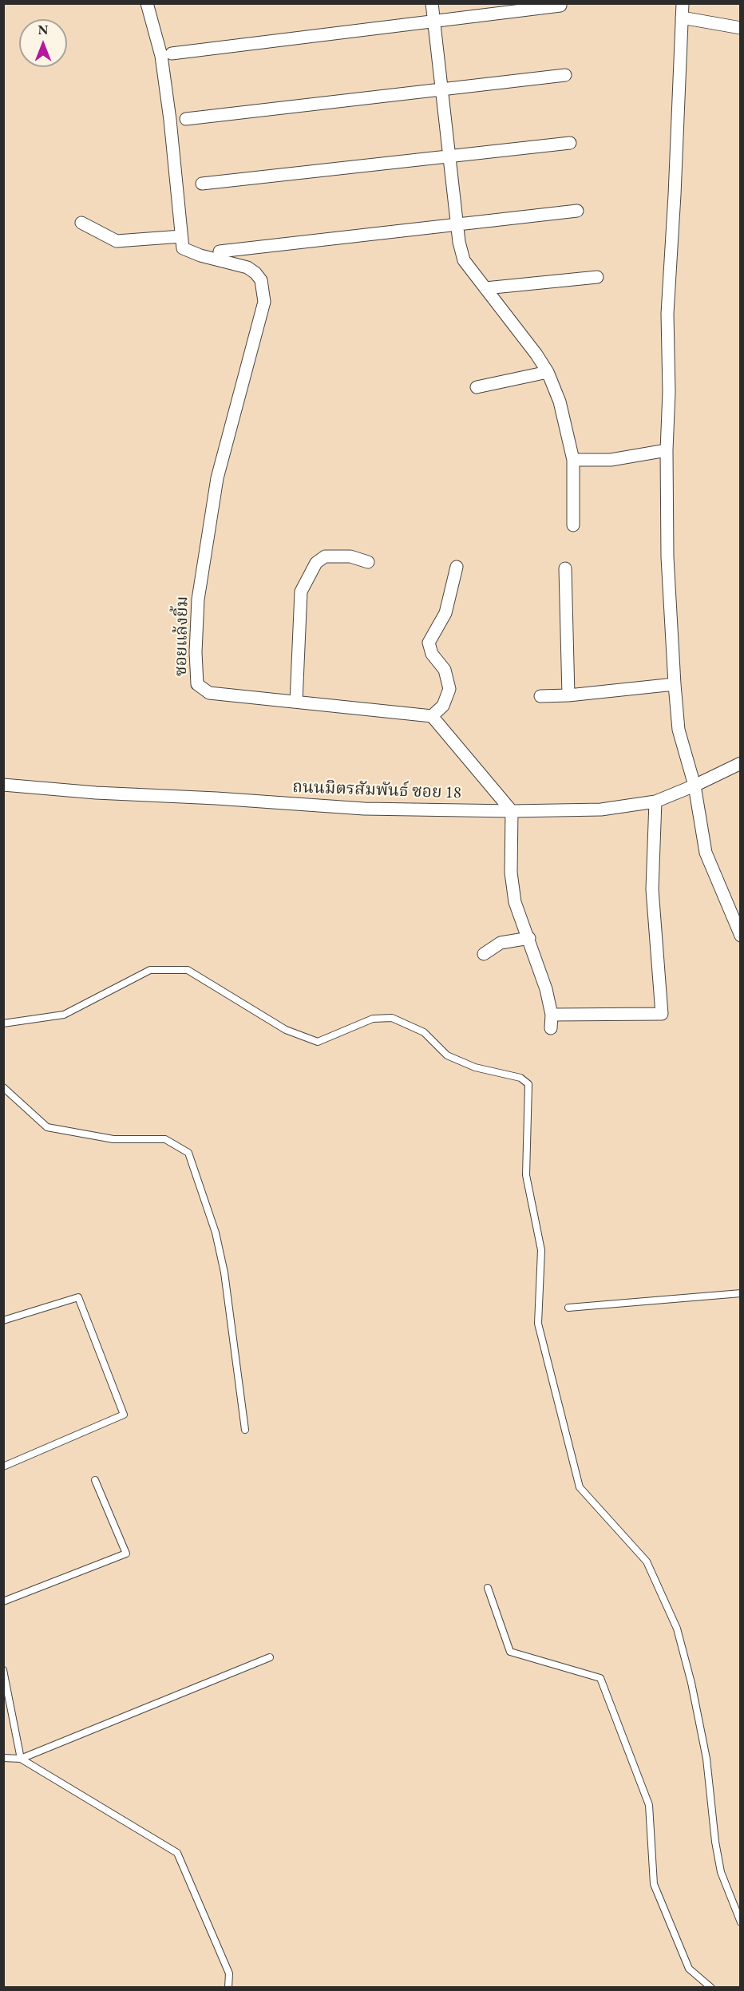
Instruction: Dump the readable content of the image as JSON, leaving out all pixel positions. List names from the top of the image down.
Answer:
{
  "streets": {
    "street": ["ซอยแล้งยิ้ม", "ถนนมิตรสัมพันธ์ ซอย 18"]
  },
  "north": "top"
}
